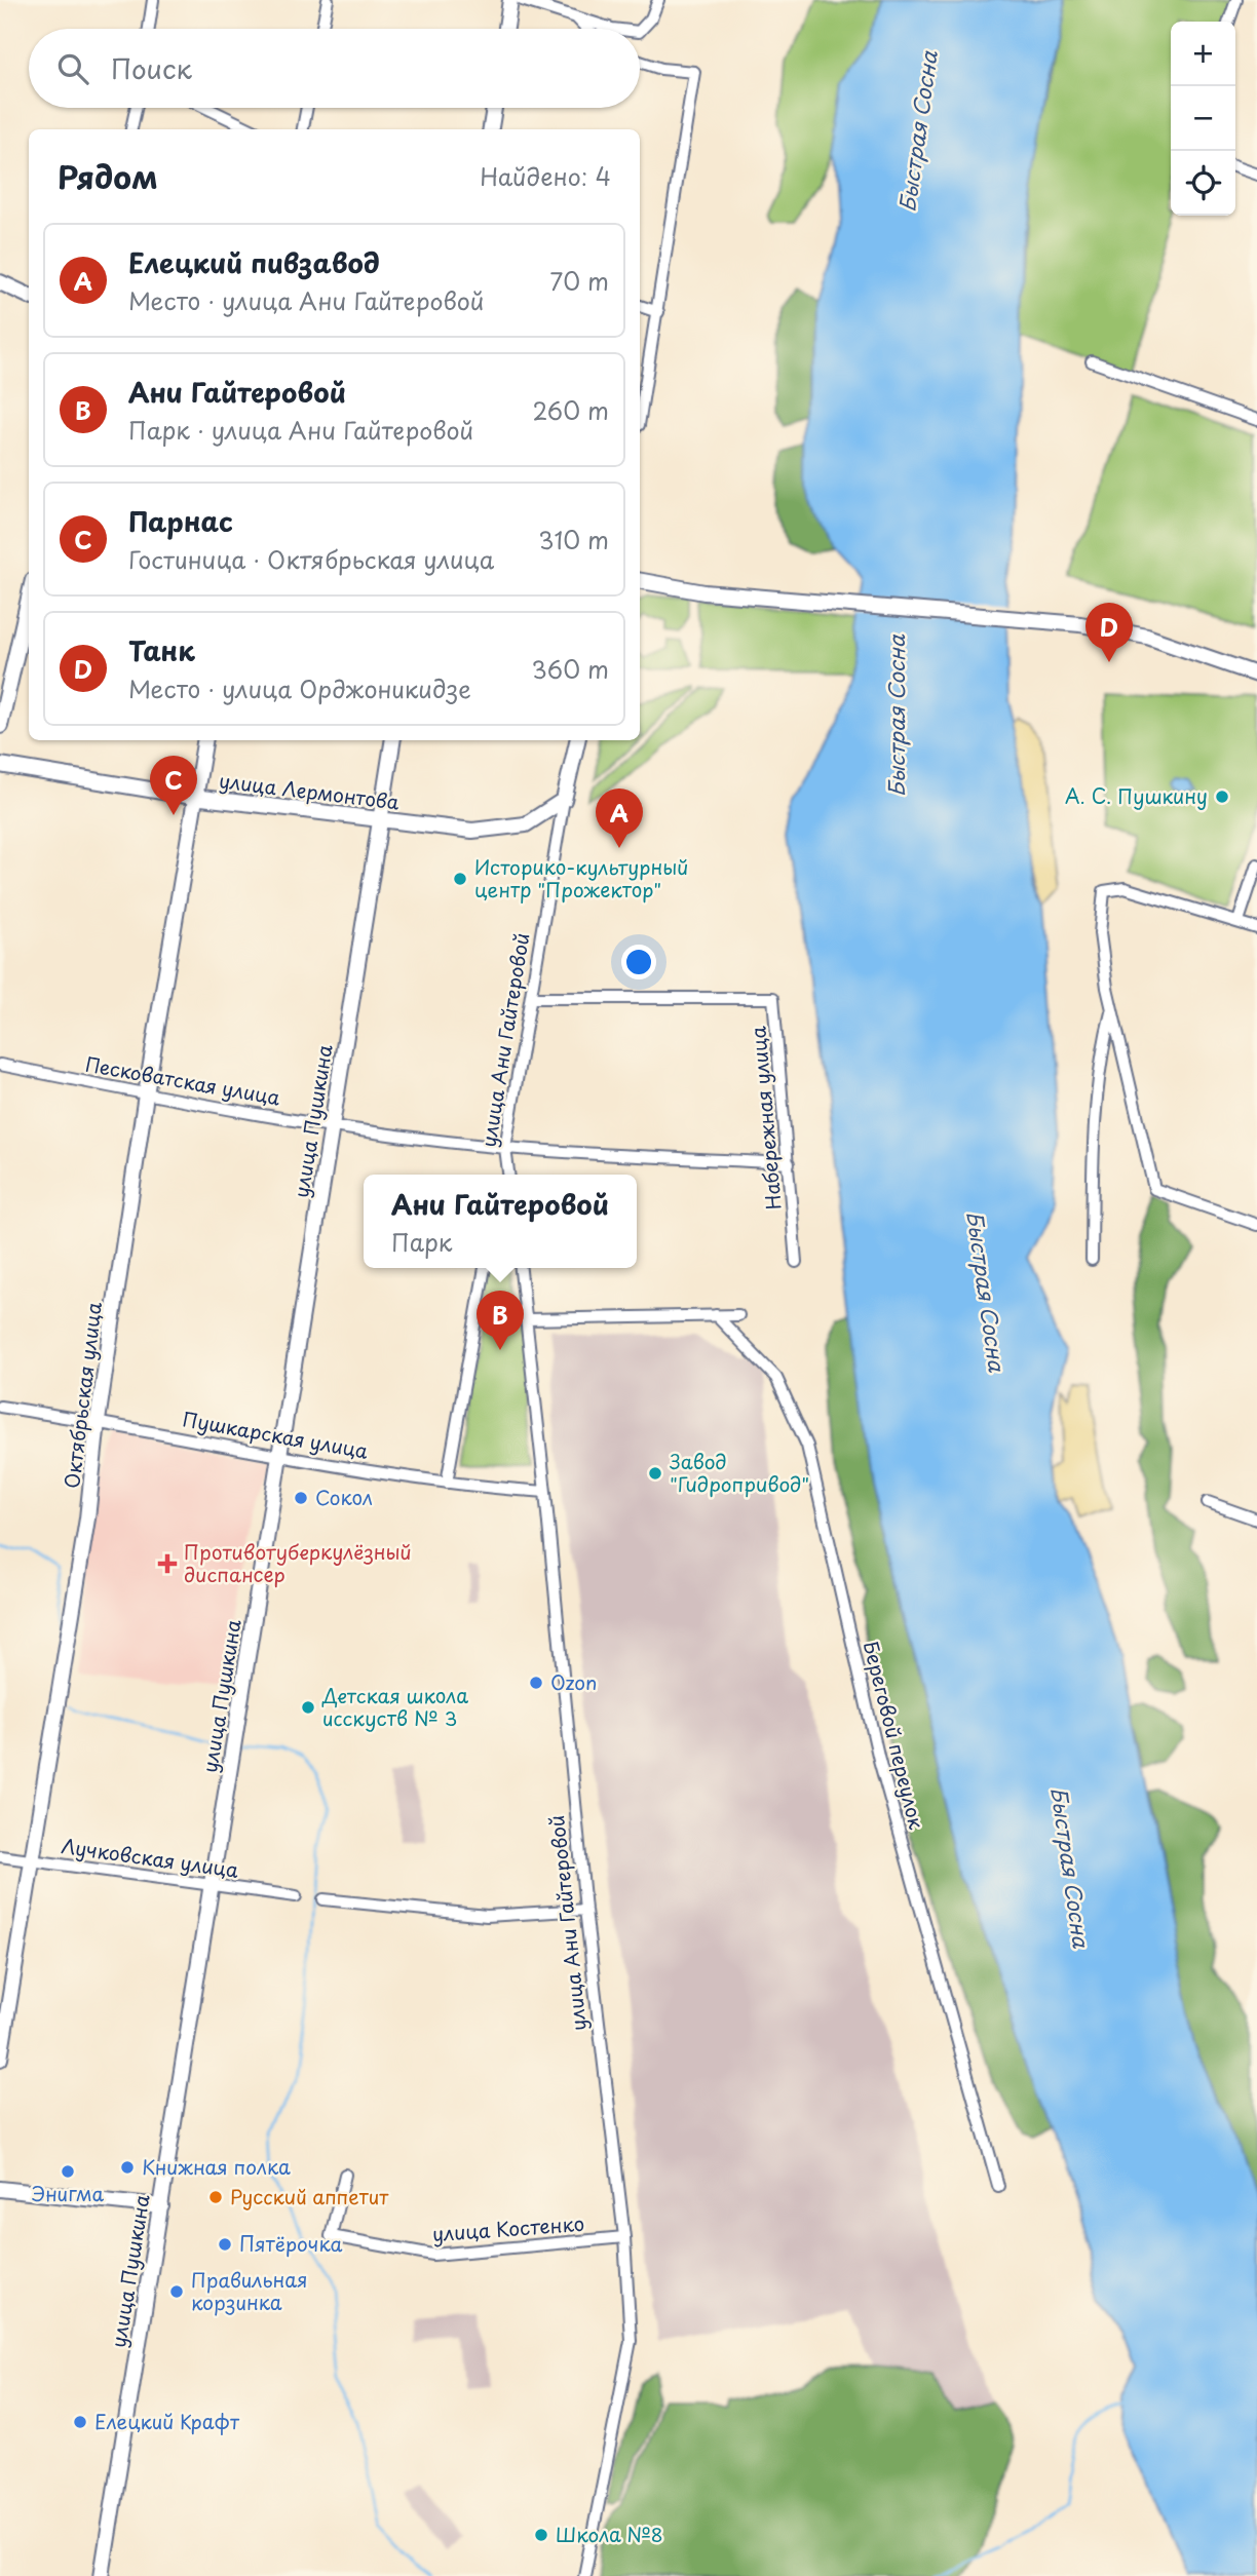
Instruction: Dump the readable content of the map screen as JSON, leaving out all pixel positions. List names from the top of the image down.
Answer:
{
  "streets": {
    "street": [
      "улица Лермонтова",
      "улица Ани Гайтеровой",
      "Песковатская улица",
      "Набережная улица",
      "улица Пушкина",
      "Октябрьская улица",
      "Пушкарская улица",
      "Береговой переулок",
      "Лучковская улица",
      "улица Костенко"
    ]
  },
  "crossings": [
    ["улица Лермонтова", "улица Ани Гайтеровой"],
    ["улица Лермонтова", "улица Пушкина"],
    ["улица Лермонтова", "Октябрьская улица"],
    ["улица Ани Гайтеровой", "Песковатская улица"],
    ["улица Ани Гайтеровой", "Набережная улица"],
    ["улица Ани Гайтеровой", "Пушкарская улица"],
    ["улица Ани Гайтеровой", "улица Костенко"],
    ["Песковатская улица", "Набережная улица"],
    ["Песковатская улица", "улица Пушкина"],
    ["Песковатская улица", "Октябрьская улица"],
    ["улица Пушкина", "Пушкарская улица"],
    ["улица Пушкина", "Лучковская улица"],
    ["Октябрьская улица", "Пушкарская улица"],
    ["Октябрьская улица", "Лучковская улица"]
  ],
  "water": ["Быстрая Сосна"],
  "places": {
    "other": [
      "А. С. Пушкину",
      "Историко-культурный центр \"Прожектор\"",
      "Завод \"Гидропривод\"",
      "Сокол",
      "Ozon",
      "Детская школа исскуств № 3",
      "Книжная полка",
      "Энигма",
      "Русский аппетит",
      "Пятёрочка",
      "Правильная корзинка",
      "Елецкий Крафт",
      "Школа №8"
    ],
    "health": ["Противотуберкулёзный диспансер"]
  },
  "page": {
    "map_buttons": ["+", "−"],
    "search": "Поиск",
    "heading": ["Рядом", "Найдено: 4"],
    "list": [
      {
        "mark": "A",
        "name": "Елецкий пивзавод",
        "note": "Место · улица Ани Гайтеровой",
        "value": "70 m"
      },
      {
        "mark": "B",
        "name": "Ани Гайтеровой",
        "note": "Парк · улица Ани Гайтеровой",
        "value": "260 m"
      },
      {
        "mark": "C",
        "name": "Парнас",
        "note": "Гостиница · Октябрьская улица",
        "value": "310 m"
      },
      {
        "mark": "D",
        "name": "Танк",
        "note": "Место · улица Орджоникидзе",
        "value": "360 m"
      }
    ],
    "pins": [
      "D",
      "C",
      "A",
      "B"
    ],
    "popup": ["Ани Гайтеровой", "Парк"]
  }
}
